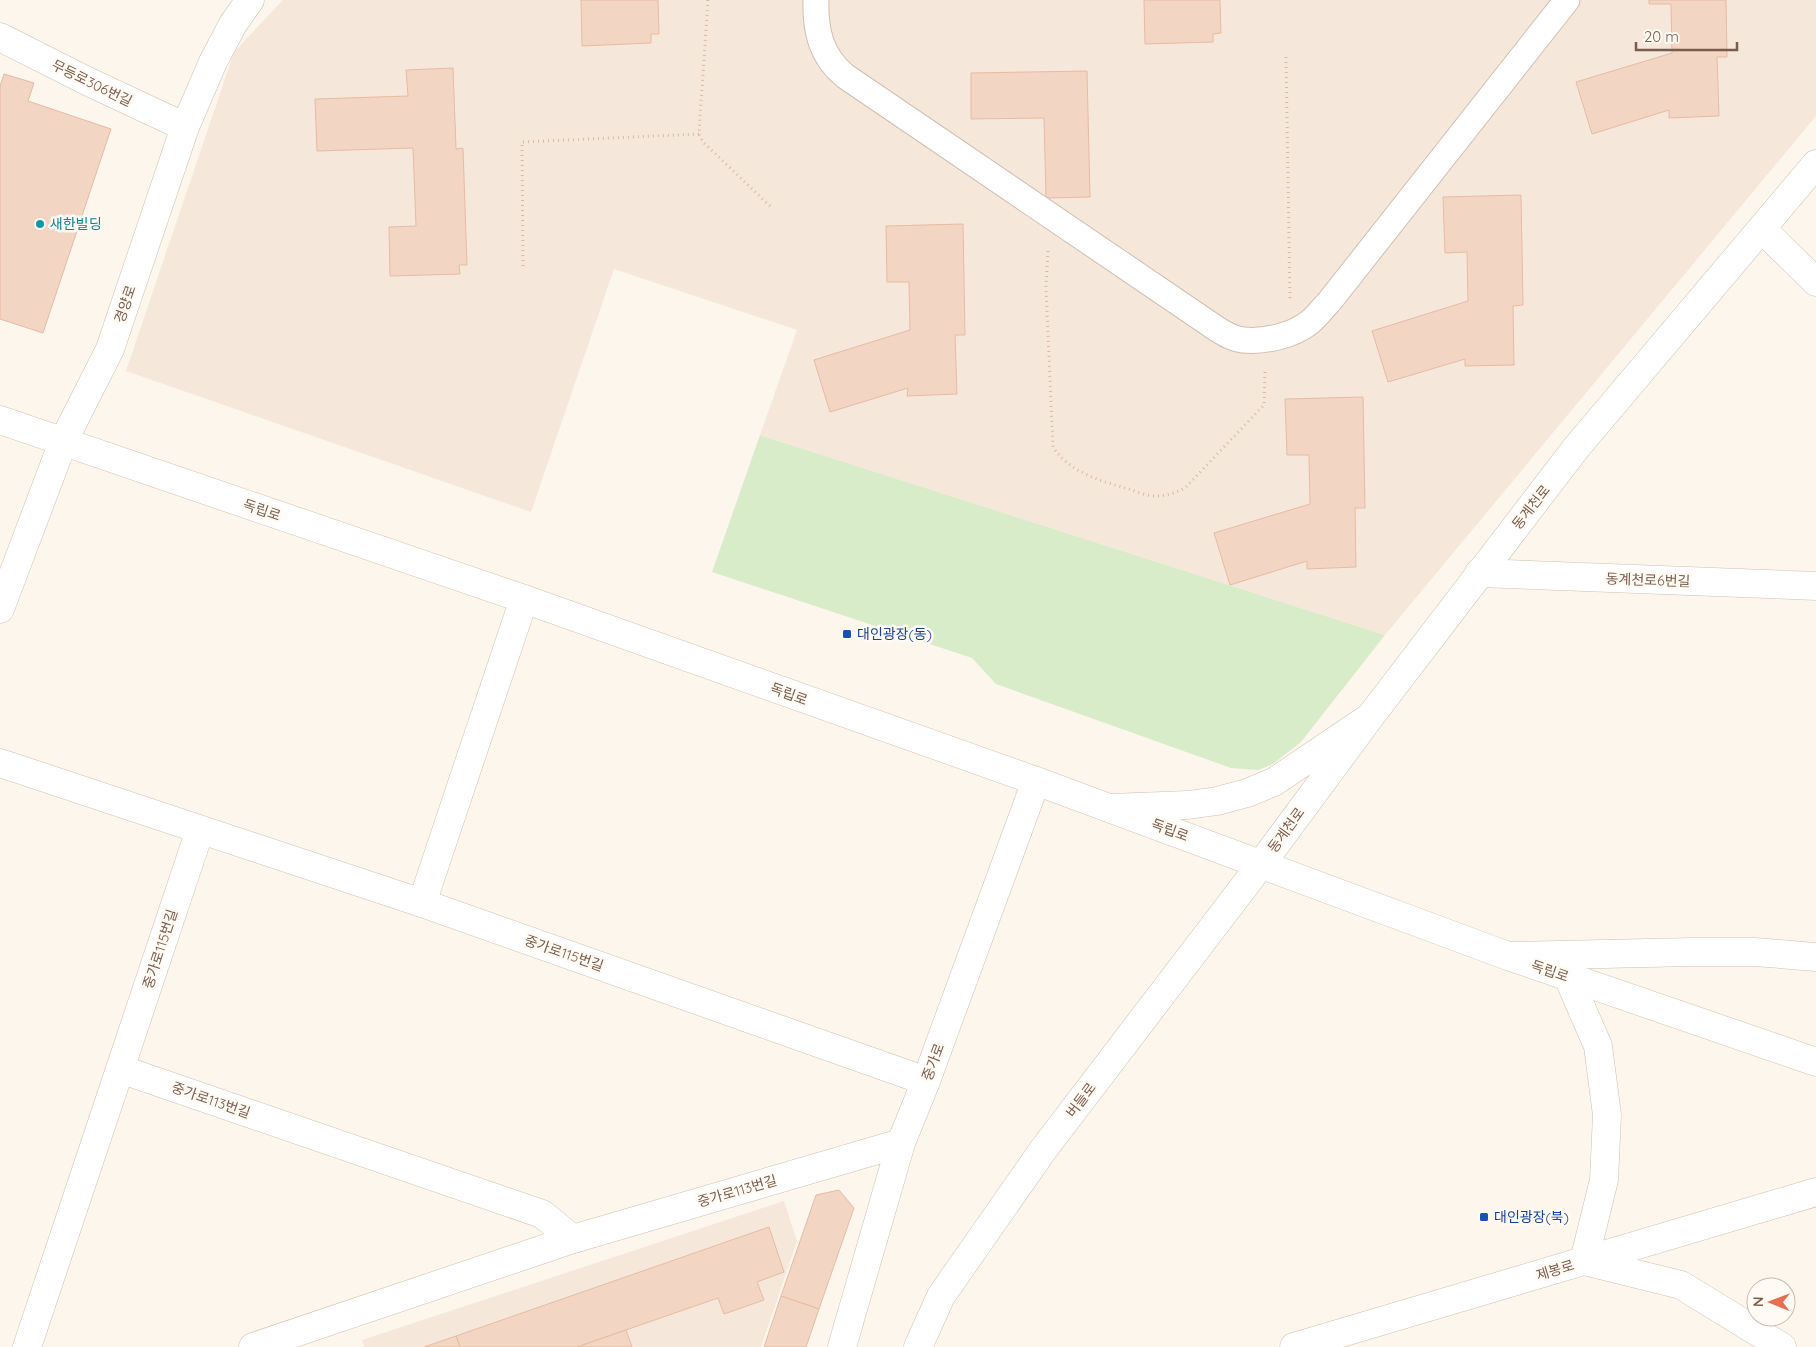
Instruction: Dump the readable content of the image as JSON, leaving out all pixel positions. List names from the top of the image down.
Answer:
{
  "streets": {
    "street": [
      "무등로306번길",
      "경양로",
      "동계천로",
      "독립로",
      "동계천로6번길",
      "중가로115번길",
      "중가로",
      "중가로113번길",
      "버들로",
      "제봉로"
    ]
  },
  "crossings": [
    ["무등로306번길", "경양로"],
    ["경양로", "독립로"],
    ["동계천로", "독립로"],
    ["동계천로", "동계천로6번길"],
    ["동계천로", "버들로"],
    ["독립로", "중가로"],
    ["독립로", "버들로"],
    ["중가로115번길", "중가로"],
    ["중가로115번길", "중가로113번길"],
    ["중가로", "중가로113번길"]
  ],
  "places": {
    "other": ["새한빌딩"],
    "transit": ["대인광장(동)", "대인광장(북)"]
  },
  "scale_bar": "20 m",
  "north": "left"
}
